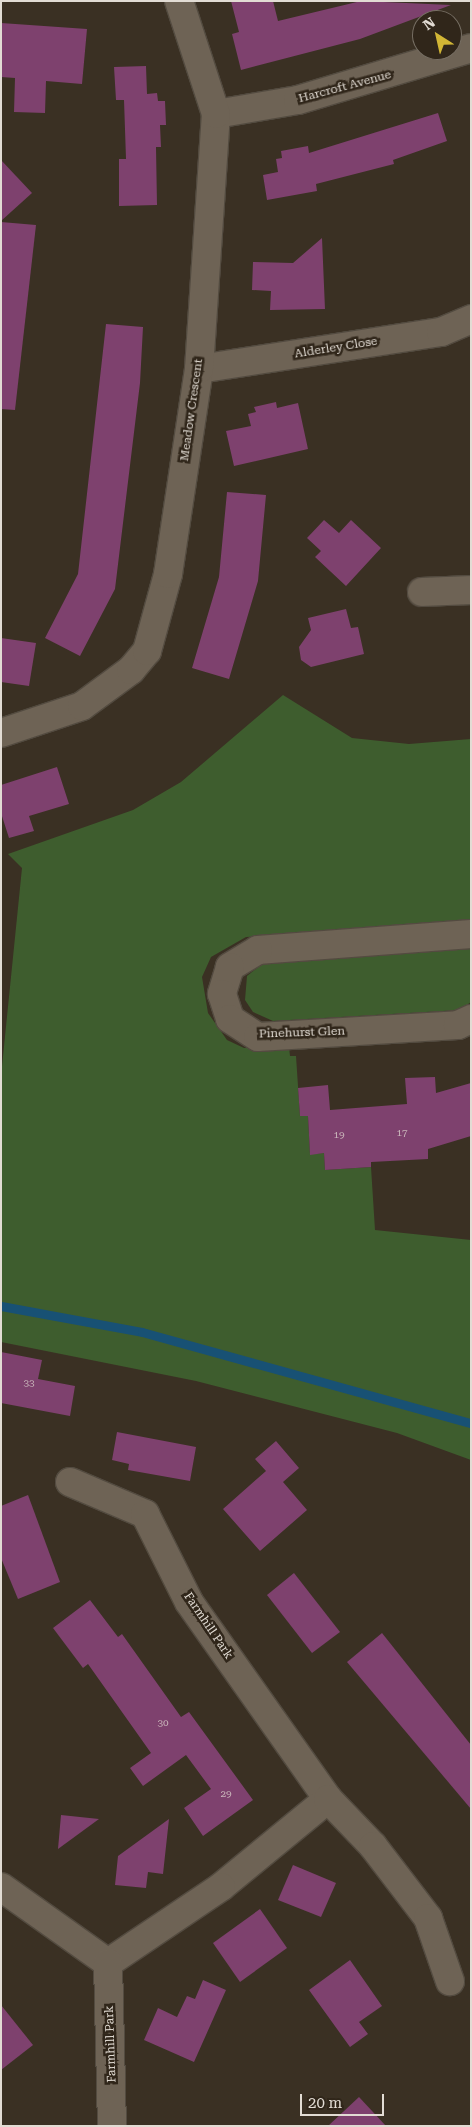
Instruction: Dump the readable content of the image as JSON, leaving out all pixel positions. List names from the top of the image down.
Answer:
{
  "streets": {
    "street": [
      "Harcroft Avenue",
      "Alderley Close",
      "Meadow Crescent",
      "Pinehurst Glen",
      "Farmhill Park"
    ]
  },
  "crossings": [
    ["Harcroft Avenue", "Meadow Crescent"],
    ["Alderley Close", "Meadow Crescent"]
  ],
  "house_numbers": [
    "17",
    "19",
    "33",
    "30",
    "29"
  ],
  "scale_bar": "20 m",
  "north": "top left"
}
